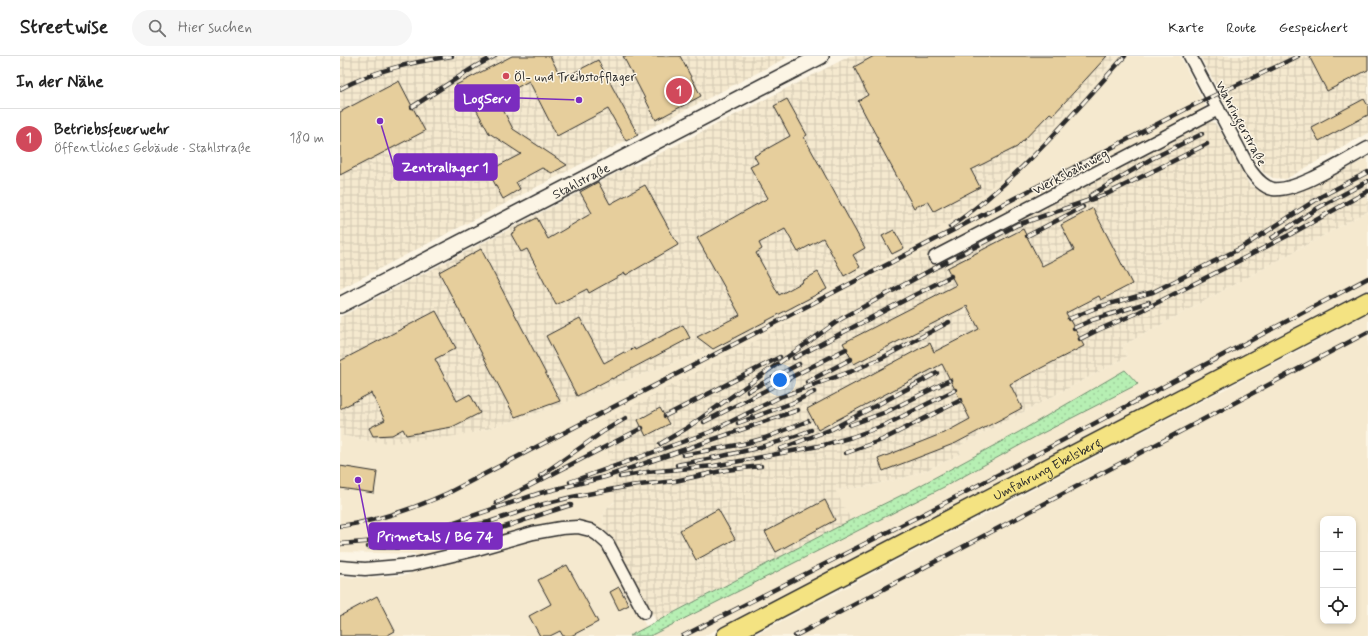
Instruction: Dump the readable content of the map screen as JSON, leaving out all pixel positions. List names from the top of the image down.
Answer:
{
  "streets": {
    "main road": ["Umfahrung Ebelsberg"],
    "street": ["Wahringerstraße", "Werksbahnweg", "Stahlstraße"]
  },
  "crossings": [
    ["Wahringerstraße", "Werksbahnweg"]
  ],
  "places": [
    "Öl- und Treibstofflager",
    "LogServ",
    "Zentrallager 1",
    "Primetals / BG 74"
  ],
  "page": {
    "header": "Streetwise",
    "search": "Hier suchen",
    "nav": ["Karte", "Route", "Gespeichert"],
    "heading": "In der Nähe",
    "pins": "1",
    "list": [
      {
        "mark": "1",
        "name": "Betriebsfeuerwehr",
        "note": "Öffentliches Gebäude · Stahlstraße",
        "value": "180 m"
      }
    ],
    "map_buttons": ["+", "−"]
  }
}
